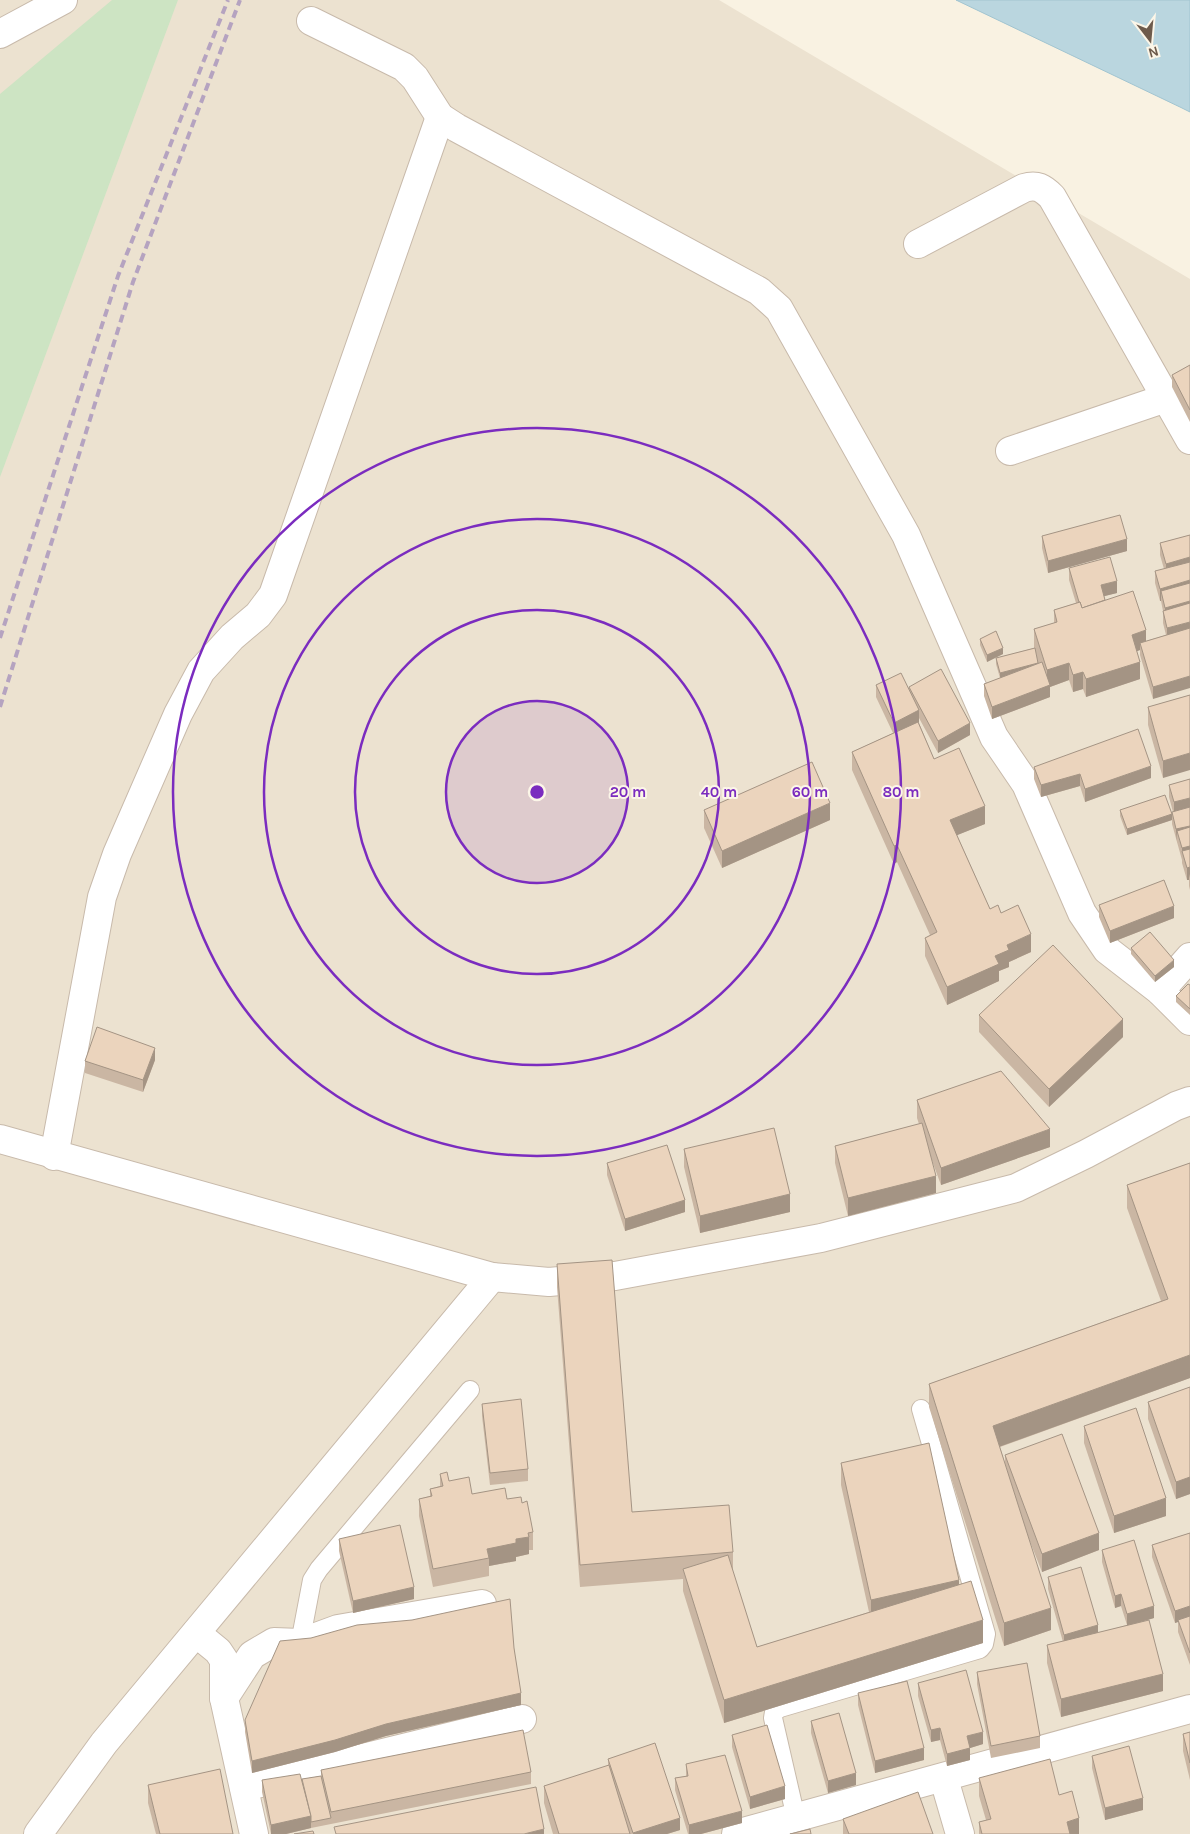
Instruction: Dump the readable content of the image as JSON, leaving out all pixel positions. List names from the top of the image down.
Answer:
{
  "north": "bottom",
  "rings": [
    "20 m",
    "40 m",
    "60 m",
    "80 m"
  ]
}
